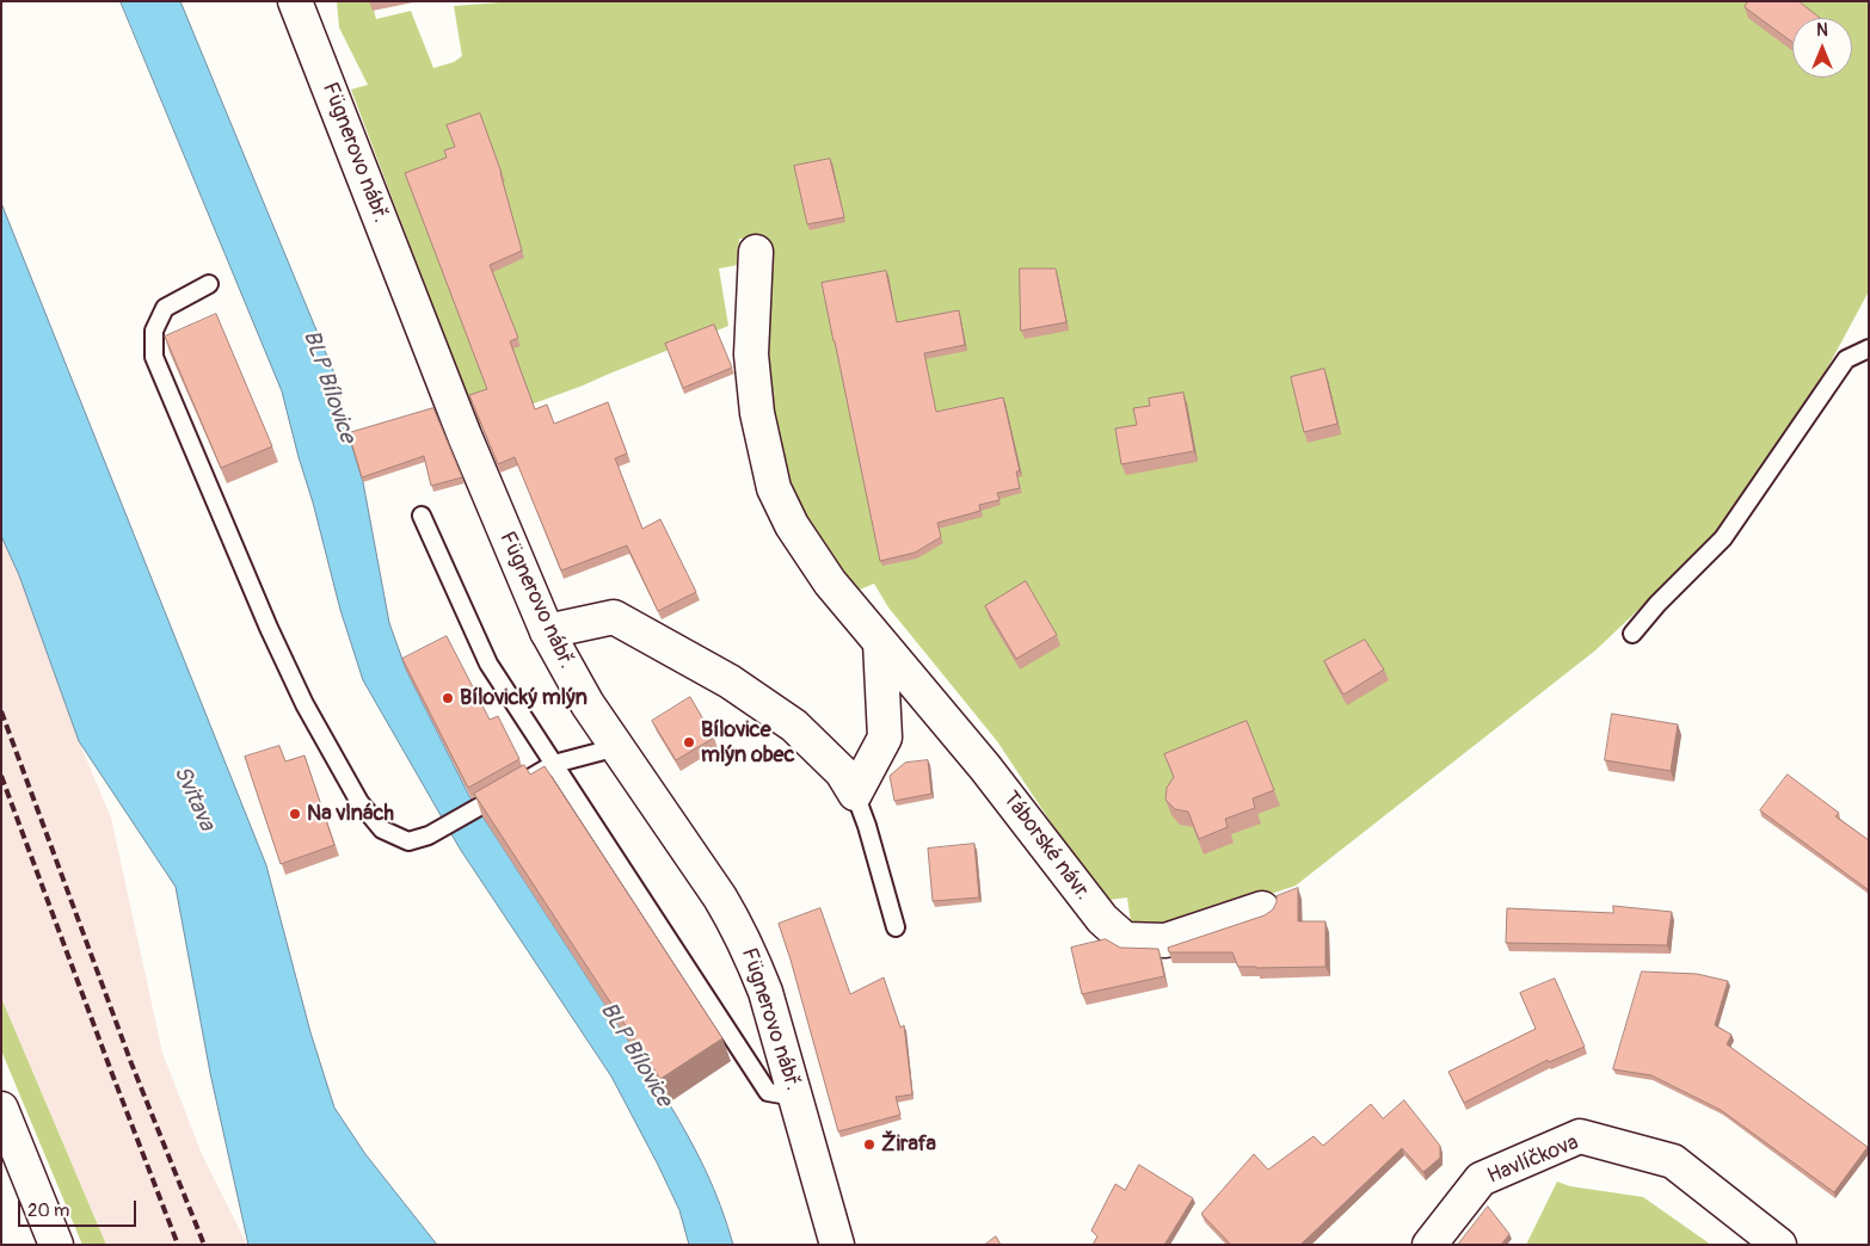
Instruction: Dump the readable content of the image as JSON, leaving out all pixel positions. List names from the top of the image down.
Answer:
{
  "streets": {
    "street": ["Fügnerovo nábř.", "Táborské návr.", "Havlíčkova"]
  },
  "water": ["BLP Bílovice", "Svitava"],
  "places": [
    "Bílovický mlýn",
    "Bílovice mlýn obec",
    "Na vlnách",
    "Žirafa"
  ],
  "scale_bar": "20 m",
  "north": "top"
}
